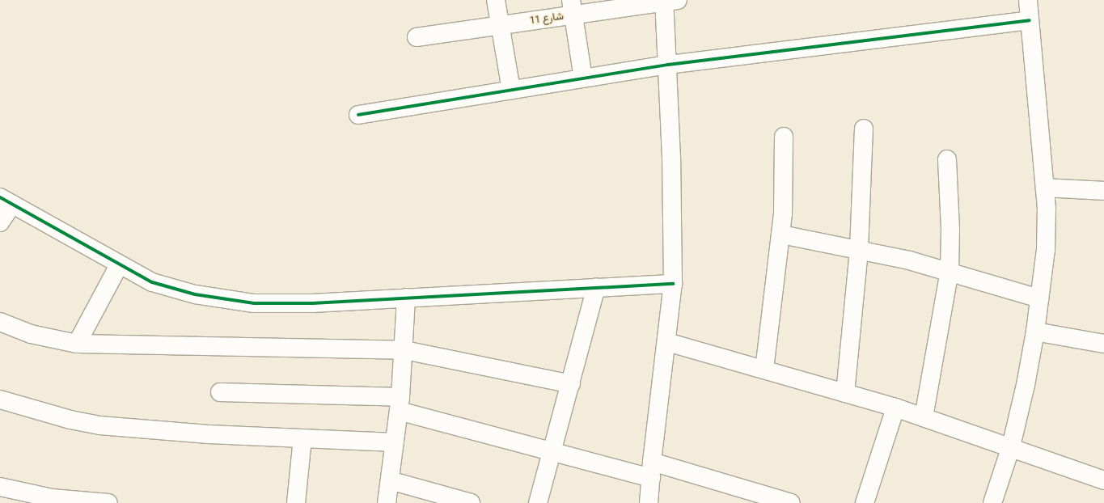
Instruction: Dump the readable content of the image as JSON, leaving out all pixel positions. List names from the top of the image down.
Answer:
{
  "streets": {
    "street": ["شارع 11"]
  }
}
